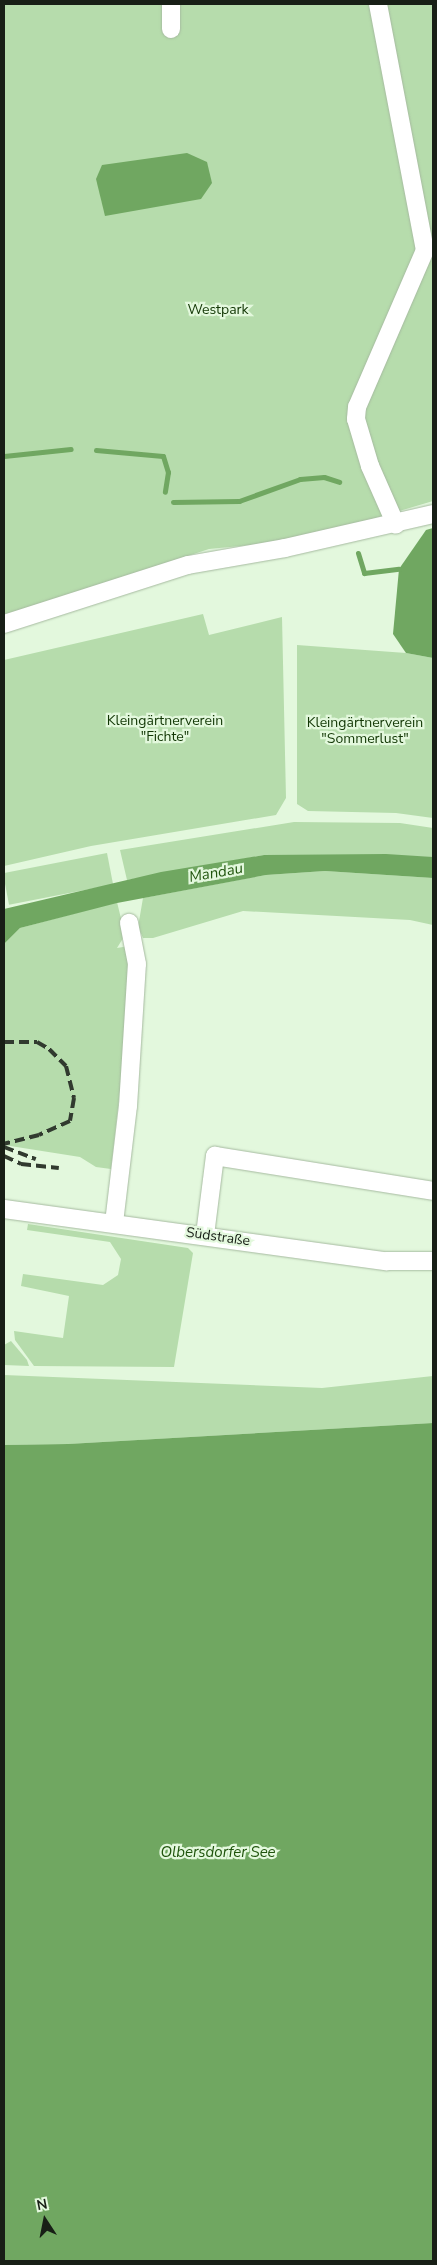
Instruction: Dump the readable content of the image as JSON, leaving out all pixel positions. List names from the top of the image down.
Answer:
{
  "streets": {
    "street": ["Südstraße"]
  },
  "water": ["Mandau", "Olbersdorfer See"],
  "parks": ["Westpark", "Kleingärtnerverein \"Fichte\"", "Kleingärtnerverein \"Sommerlust\""],
  "north": "top"
}
